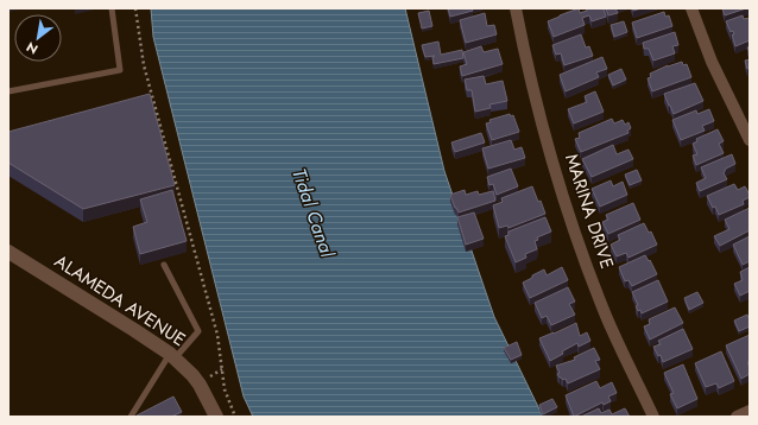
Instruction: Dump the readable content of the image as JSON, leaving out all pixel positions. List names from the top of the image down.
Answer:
{
  "streets": {
    "street": ["MARINA DRIVE", "ALAMEDA AVENUE"]
  },
  "water": ["Tidal Canal"],
  "north": "bottom left"
}
